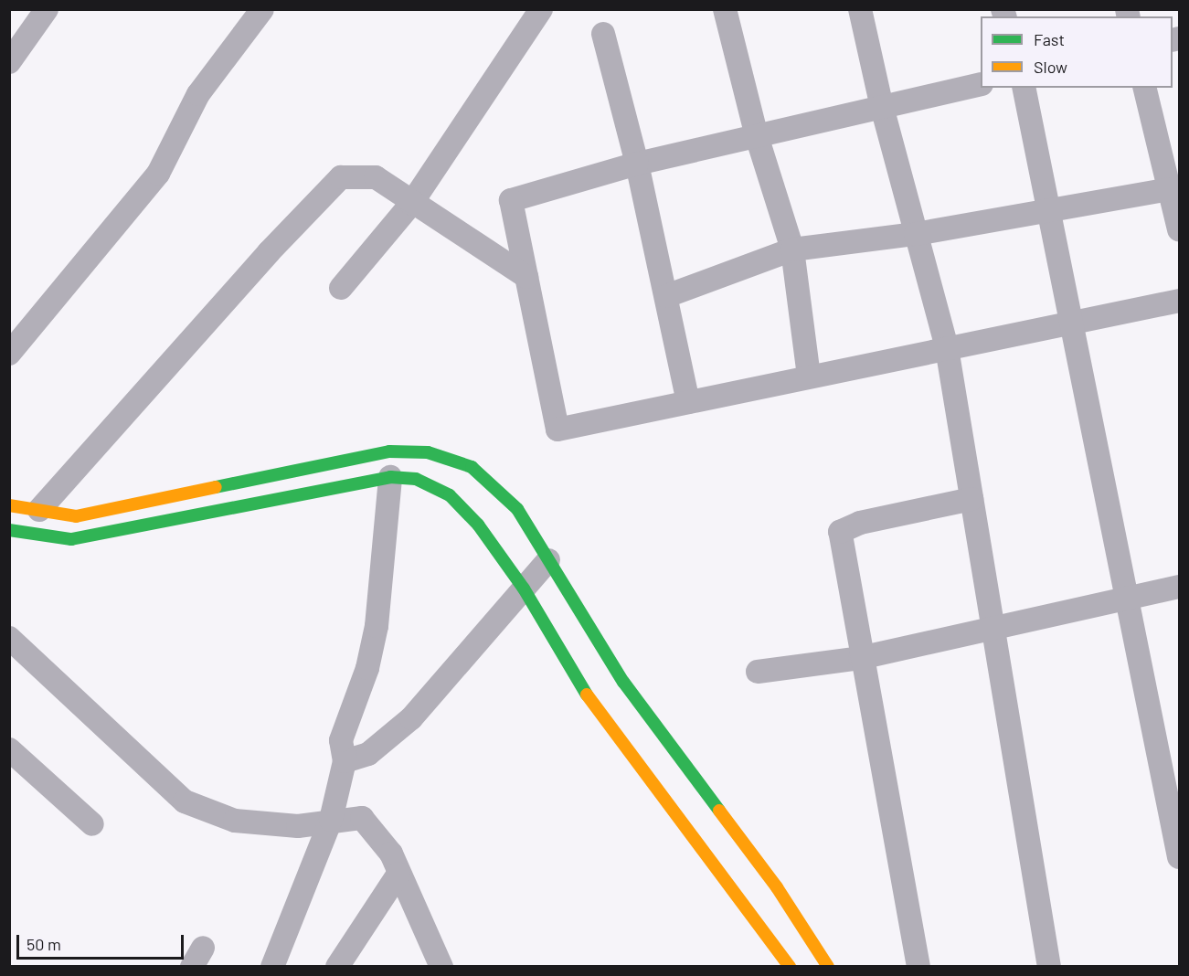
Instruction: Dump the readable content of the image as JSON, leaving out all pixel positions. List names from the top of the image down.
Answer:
{
  "legend": ["Fast", "Slow"],
  "scale_bar": "50 m"
}
